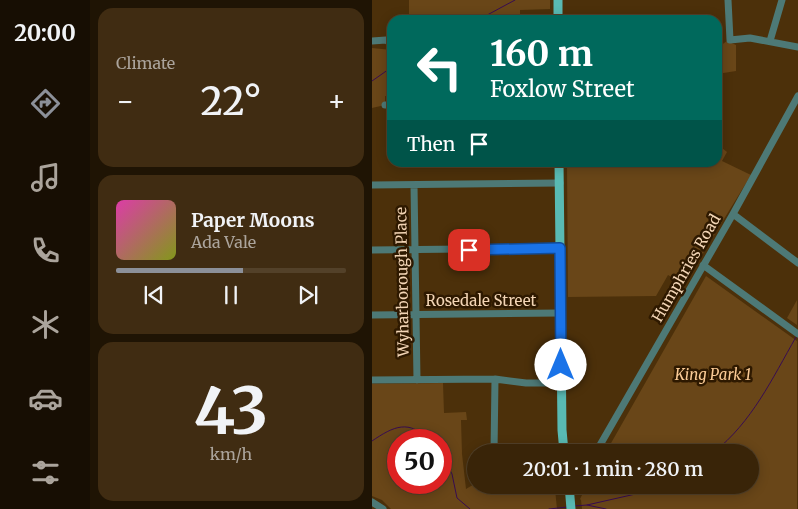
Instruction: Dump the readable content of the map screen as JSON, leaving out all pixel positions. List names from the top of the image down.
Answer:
{
  "streets": {
    "street": ["Humphries Road", "Wyharborough Place", "Rosedale Street"]
  },
  "crossings": [
    ["Wyharborough Place", "Rosedale Street"]
  ],
  "parks": ["King Park 1"],
  "page": {
    "tabs": "20:00",
    "tile": [
      "Climate",
      ["43", "km/h"]
    ],
    "turn": ["160 m", "Foxlow Street"],
    "heat": ["−", "22°", "+"],
    "then": "Then",
    "song": ["Paper Moons", "Ada Vale"],
    "limit": "50",
    "trip": "20:01 · 1 min · 280 m"
  }
}
